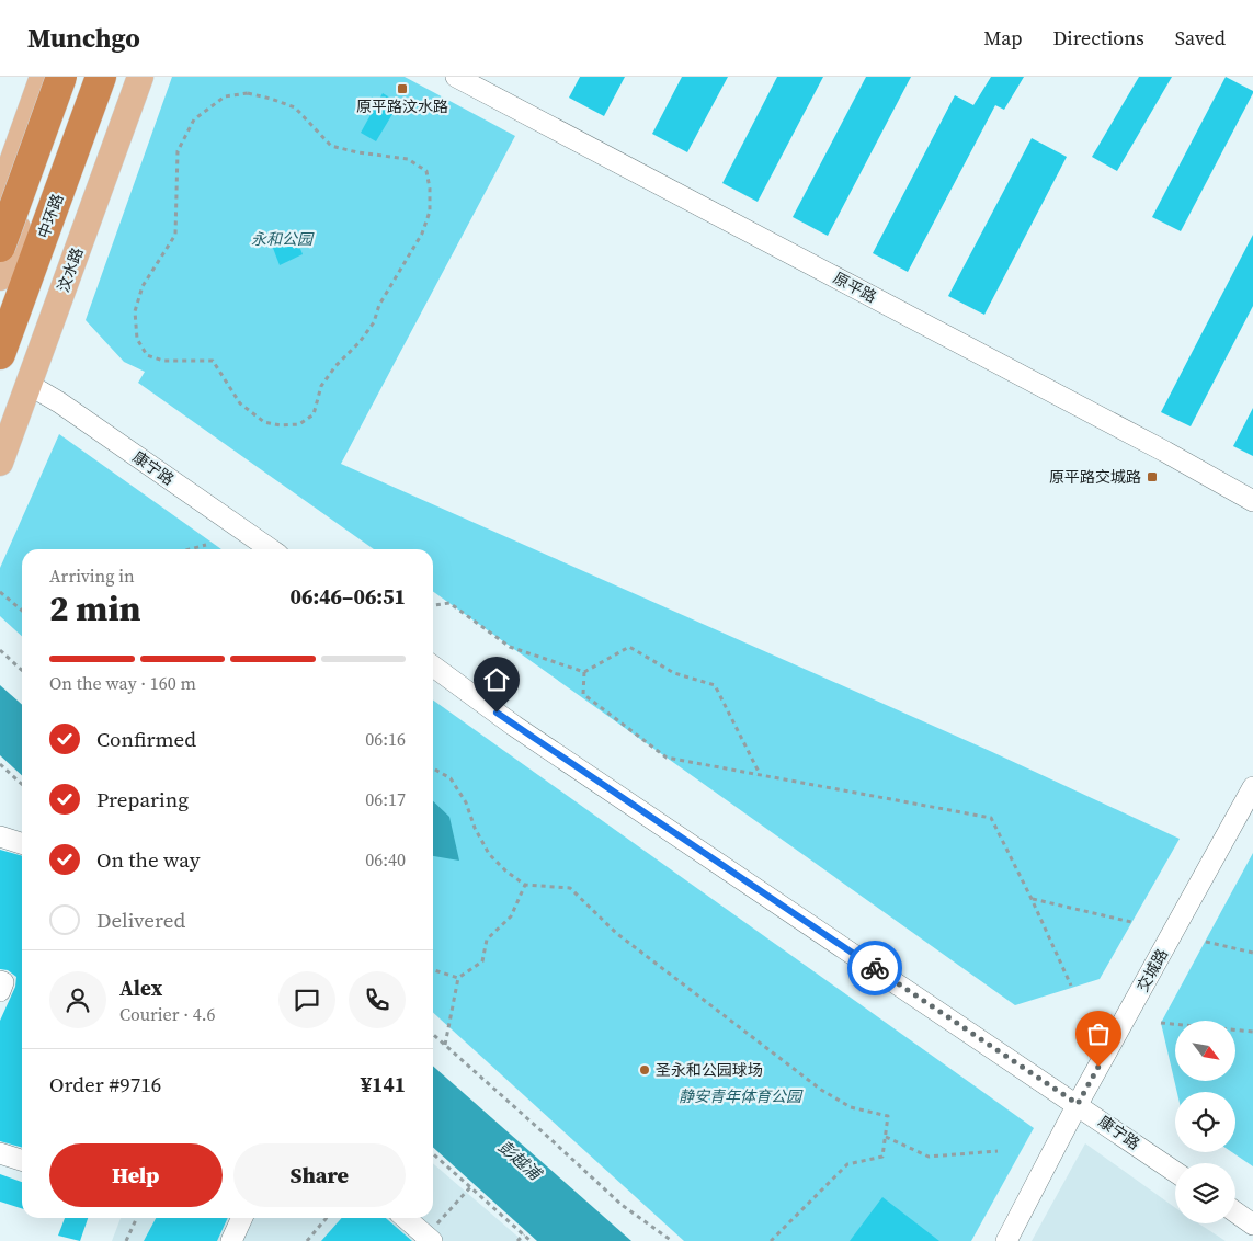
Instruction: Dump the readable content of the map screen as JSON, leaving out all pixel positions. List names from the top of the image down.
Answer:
{
  "streets": {
    "highway": ["中环路"],
    "main road": ["汶水路"],
    "street": ["原平路", "康宁路", "交城路"]
  },
  "crossings": [
    ["汶水路", "康宁路"],
    ["康宁路", "交城路"]
  ],
  "water": ["彭越浦"],
  "parks": ["永和公园", "静安青年体育公园"],
  "places": {
    "transit": ["原平路汶水路", "原平路交城路"],
    "other": ["圣永和公园球场"]
  },
  "north": "bottom right",
  "page": {
    "header": "Munchgo",
    "nav": ["Map", "Directions", "Saved"],
    "heading": ["2 min", "Arriving in", "06:46–06:51"],
    "panel": [
      "Alex",
      "Courier · 4.6",
      "Order #9716",
      "¥141"
    ],
    "bar": "On the way · 160 m",
    "list": [
      ["Confirmed", "06:16"],
      ["Preparing", "06:17"],
      ["On the way", "06:40"],
      "Delivered"
    ],
    "buttons": ["Help", "Share"]
  }
}
